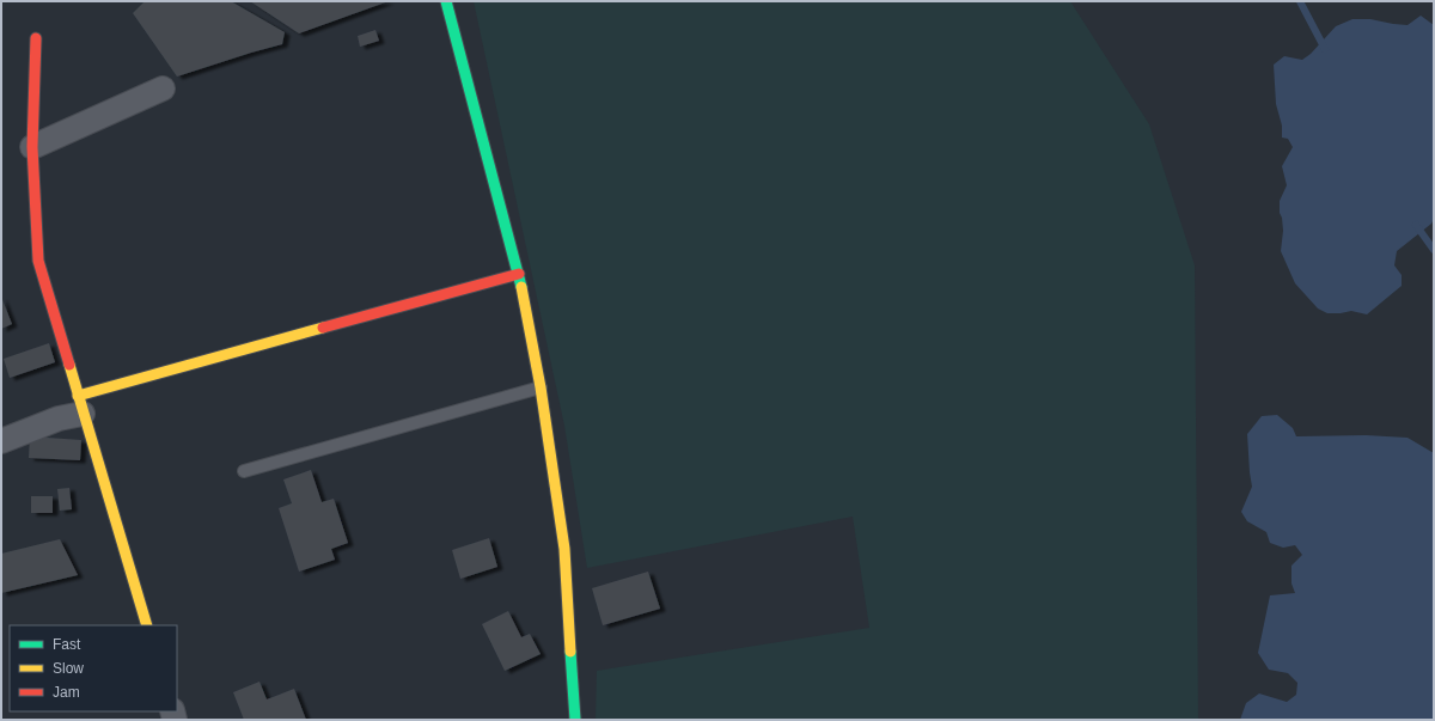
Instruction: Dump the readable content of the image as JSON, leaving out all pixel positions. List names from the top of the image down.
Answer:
{
  "legend": ["Fast", "Slow", "Jam"]
}
